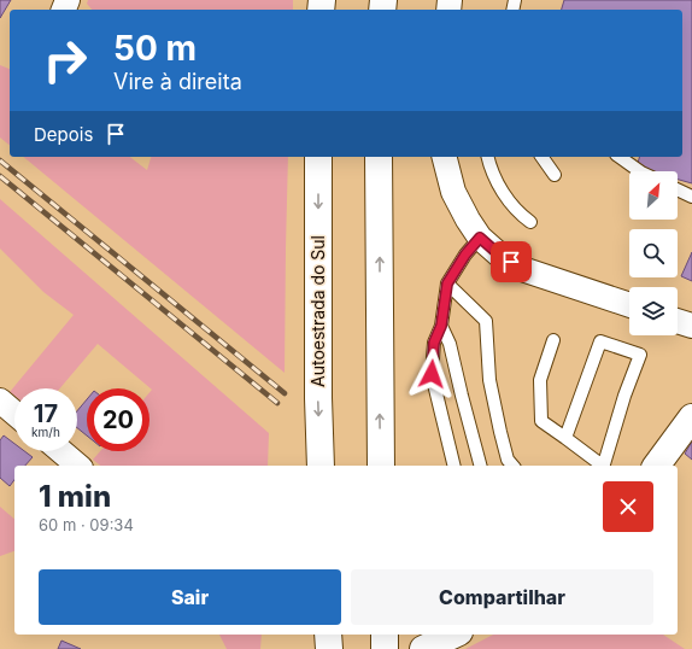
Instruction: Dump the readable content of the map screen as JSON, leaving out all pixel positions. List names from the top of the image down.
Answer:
{
  "streets": {
    "main road": ["Autoestrada do Sul"]
  },
  "north": "top right",
  "page": {
    "turn": ["50 m", "Vire à direita"],
    "then": "Depois",
    "speed": "17 km/h",
    "limit": "20",
    "heading": ["1 min", "60 m · 09:34"],
    "buttons": ["Sair", "Compartilhar"]
  }
}
